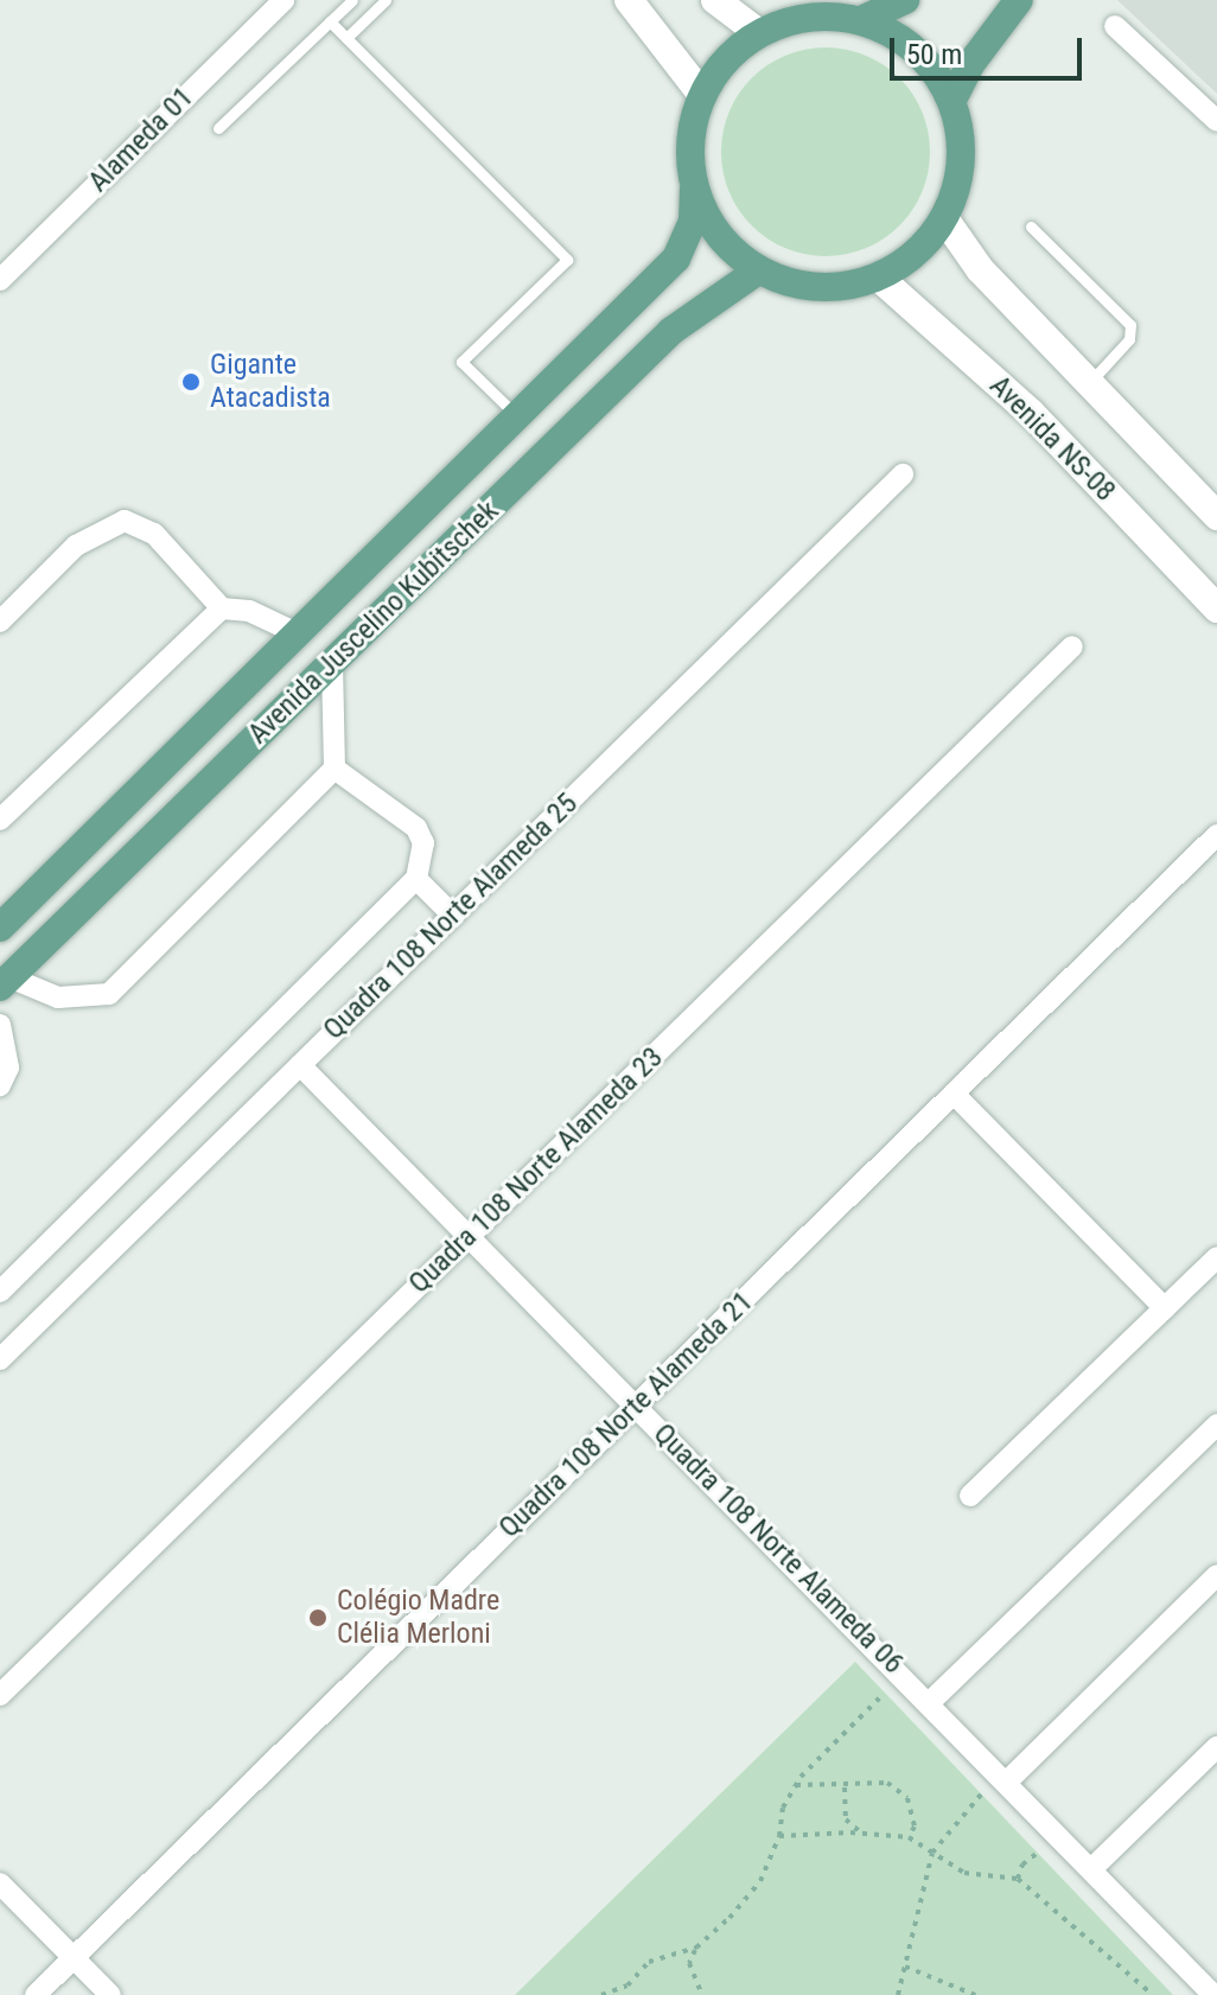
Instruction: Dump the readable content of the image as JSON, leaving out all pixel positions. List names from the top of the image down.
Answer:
{
  "streets": {
    "main road": ["Avenida Juscelino Kubitschek"],
    "street": [
      "Alameda 01",
      "Avenida NS-08",
      "Quadra 108 Norte Alameda 25",
      "Quadra 108 Norte Alameda 23",
      "Quadra 108 Norte Alameda 21",
      "Quadra 108 Norte Alameda 06"
    ]
  },
  "crossings": [
    ["Avenida NS-08", "Avenida Juscelino Kubitschek"],
    ["Quadra 108 Norte Alameda 25", "Quadra 108 Norte Alameda 06"],
    ["Quadra 108 Norte Alameda 23", "Quadra 108 Norte Alameda 06"],
    ["Quadra 108 Norte Alameda 21", "Quadra 108 Norte Alameda 06"]
  ],
  "places": ["Gigante Atacadista", "Colégio Madre Clélia Merloni"],
  "scale_bar": "50 m"
}
